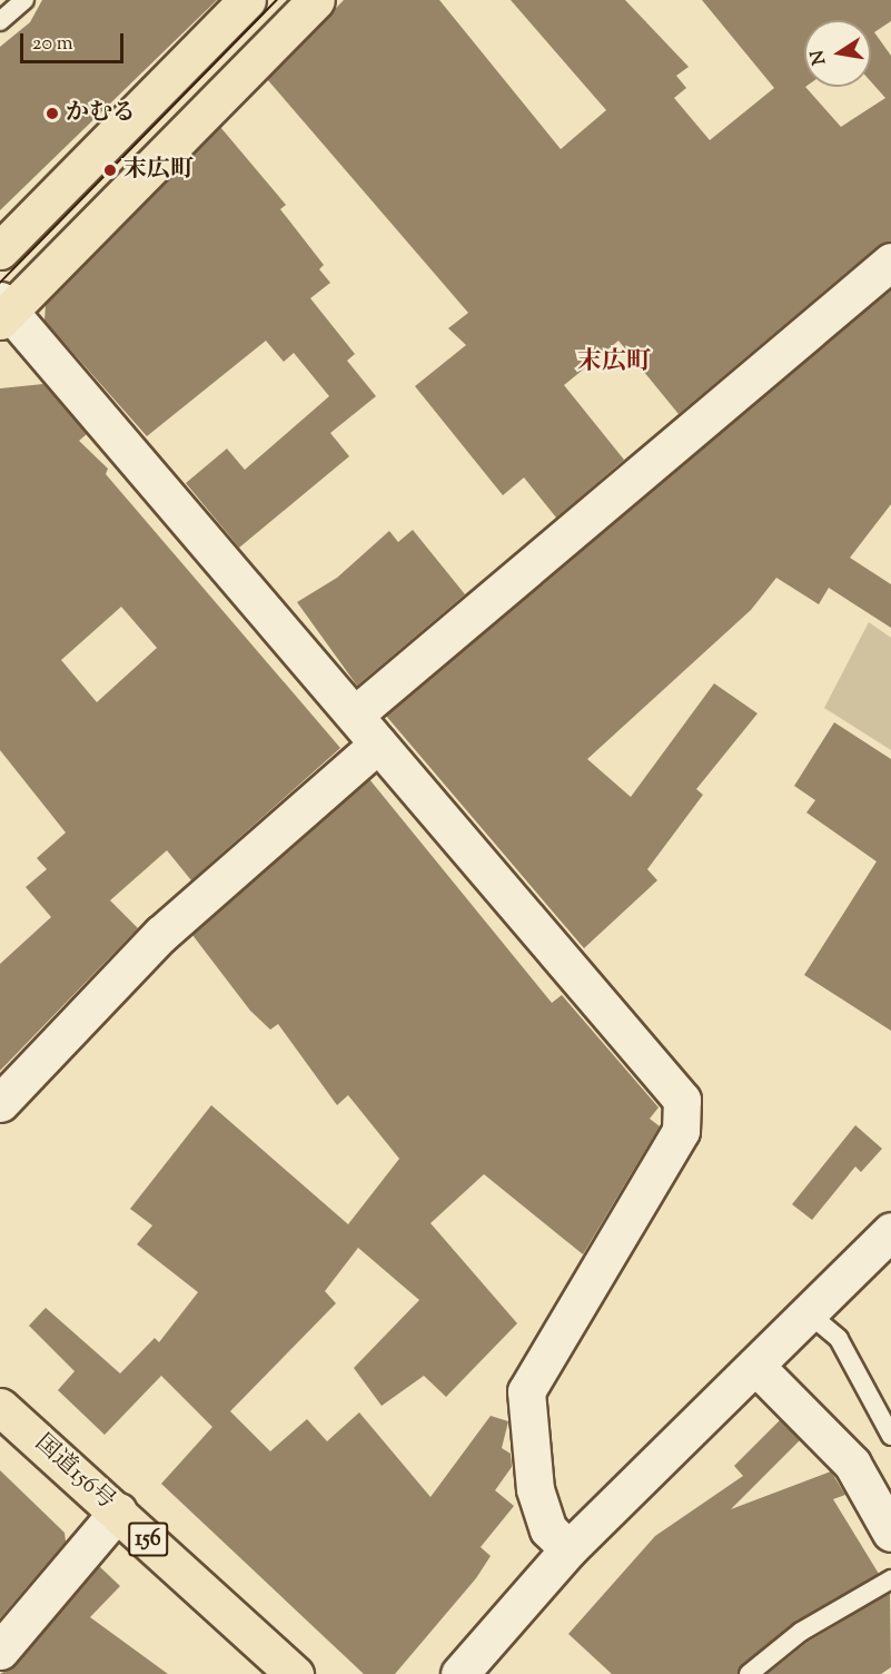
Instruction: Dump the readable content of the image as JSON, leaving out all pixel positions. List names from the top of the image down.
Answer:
{
  "streets": {
    "main road": ["国道156号", "156"]
  },
  "districts": ["末広町"],
  "places": ["かむる", "末広町"],
  "scale_bar": "20 m",
  "north": "left"
}
